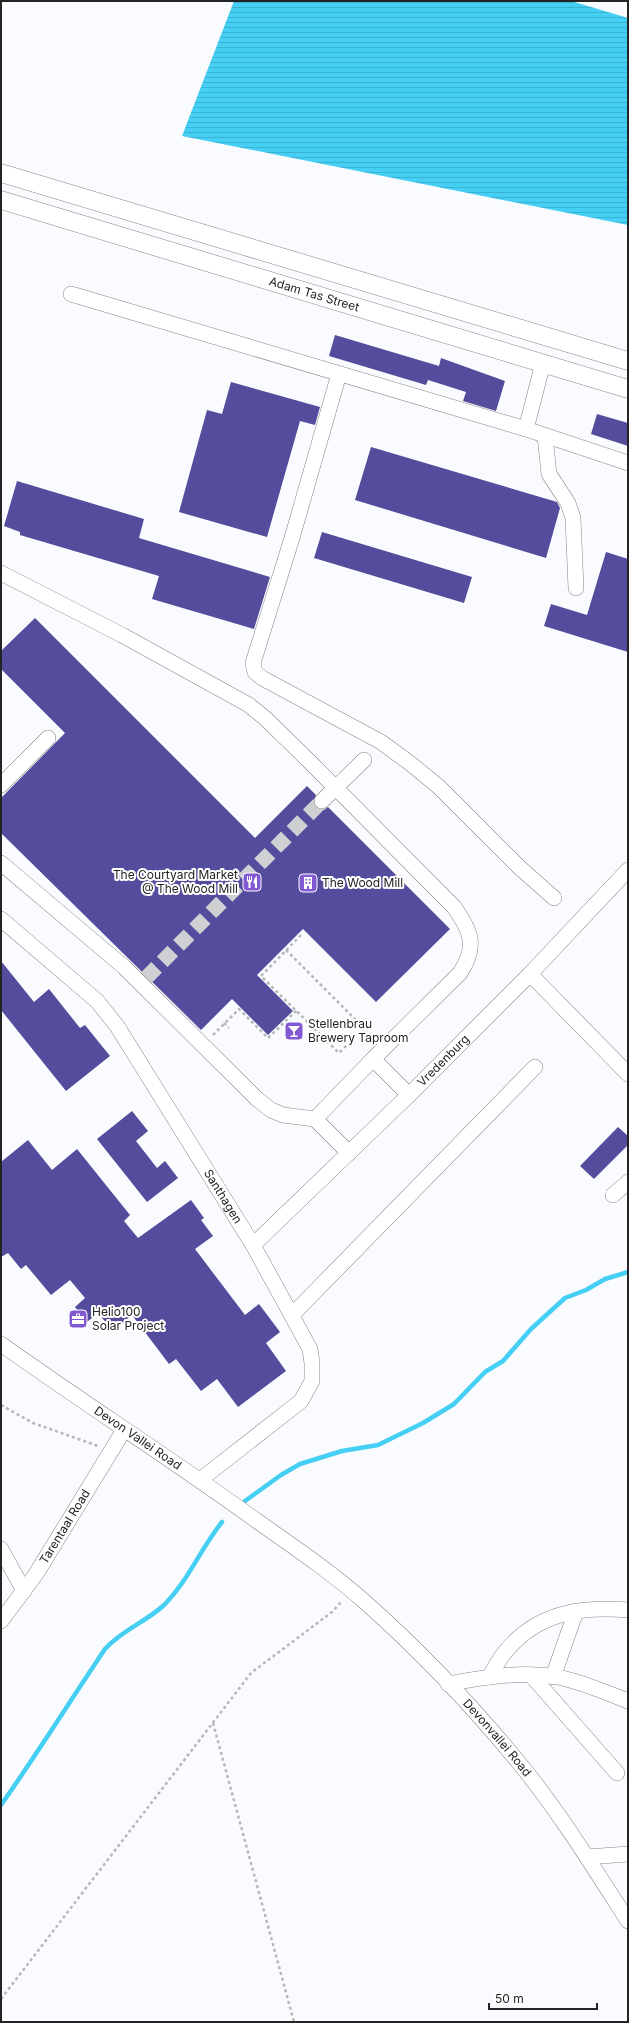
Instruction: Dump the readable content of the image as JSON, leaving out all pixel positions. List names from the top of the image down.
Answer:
{
  "streets": {
    "main road": ["Adam Tas Street"],
    "street": [
      "Vredenburg",
      "Santhagen",
      "Devon Vallei Road",
      "Tarentaal Road",
      "Devonvallei Road"
    ]
  },
  "crossings": [
    ["Vredenburg", "Santhagen"],
    ["Santhagen", "Devon Vallei Road"],
    ["Devon Vallei Road", "Tarentaal Road"],
    ["Devon Vallei Road", "Devonvallei Road"]
  ],
  "places": {
    "restaurant": ["The Courtyard Market @ The Wood Mill"],
    "building": ["The Wood Mill"],
    "bar": ["Stellenbrau Brewery Taproom"],
    "office": ["Helio100 Solar Project"]
  },
  "scale_bar": "50 m"
}
